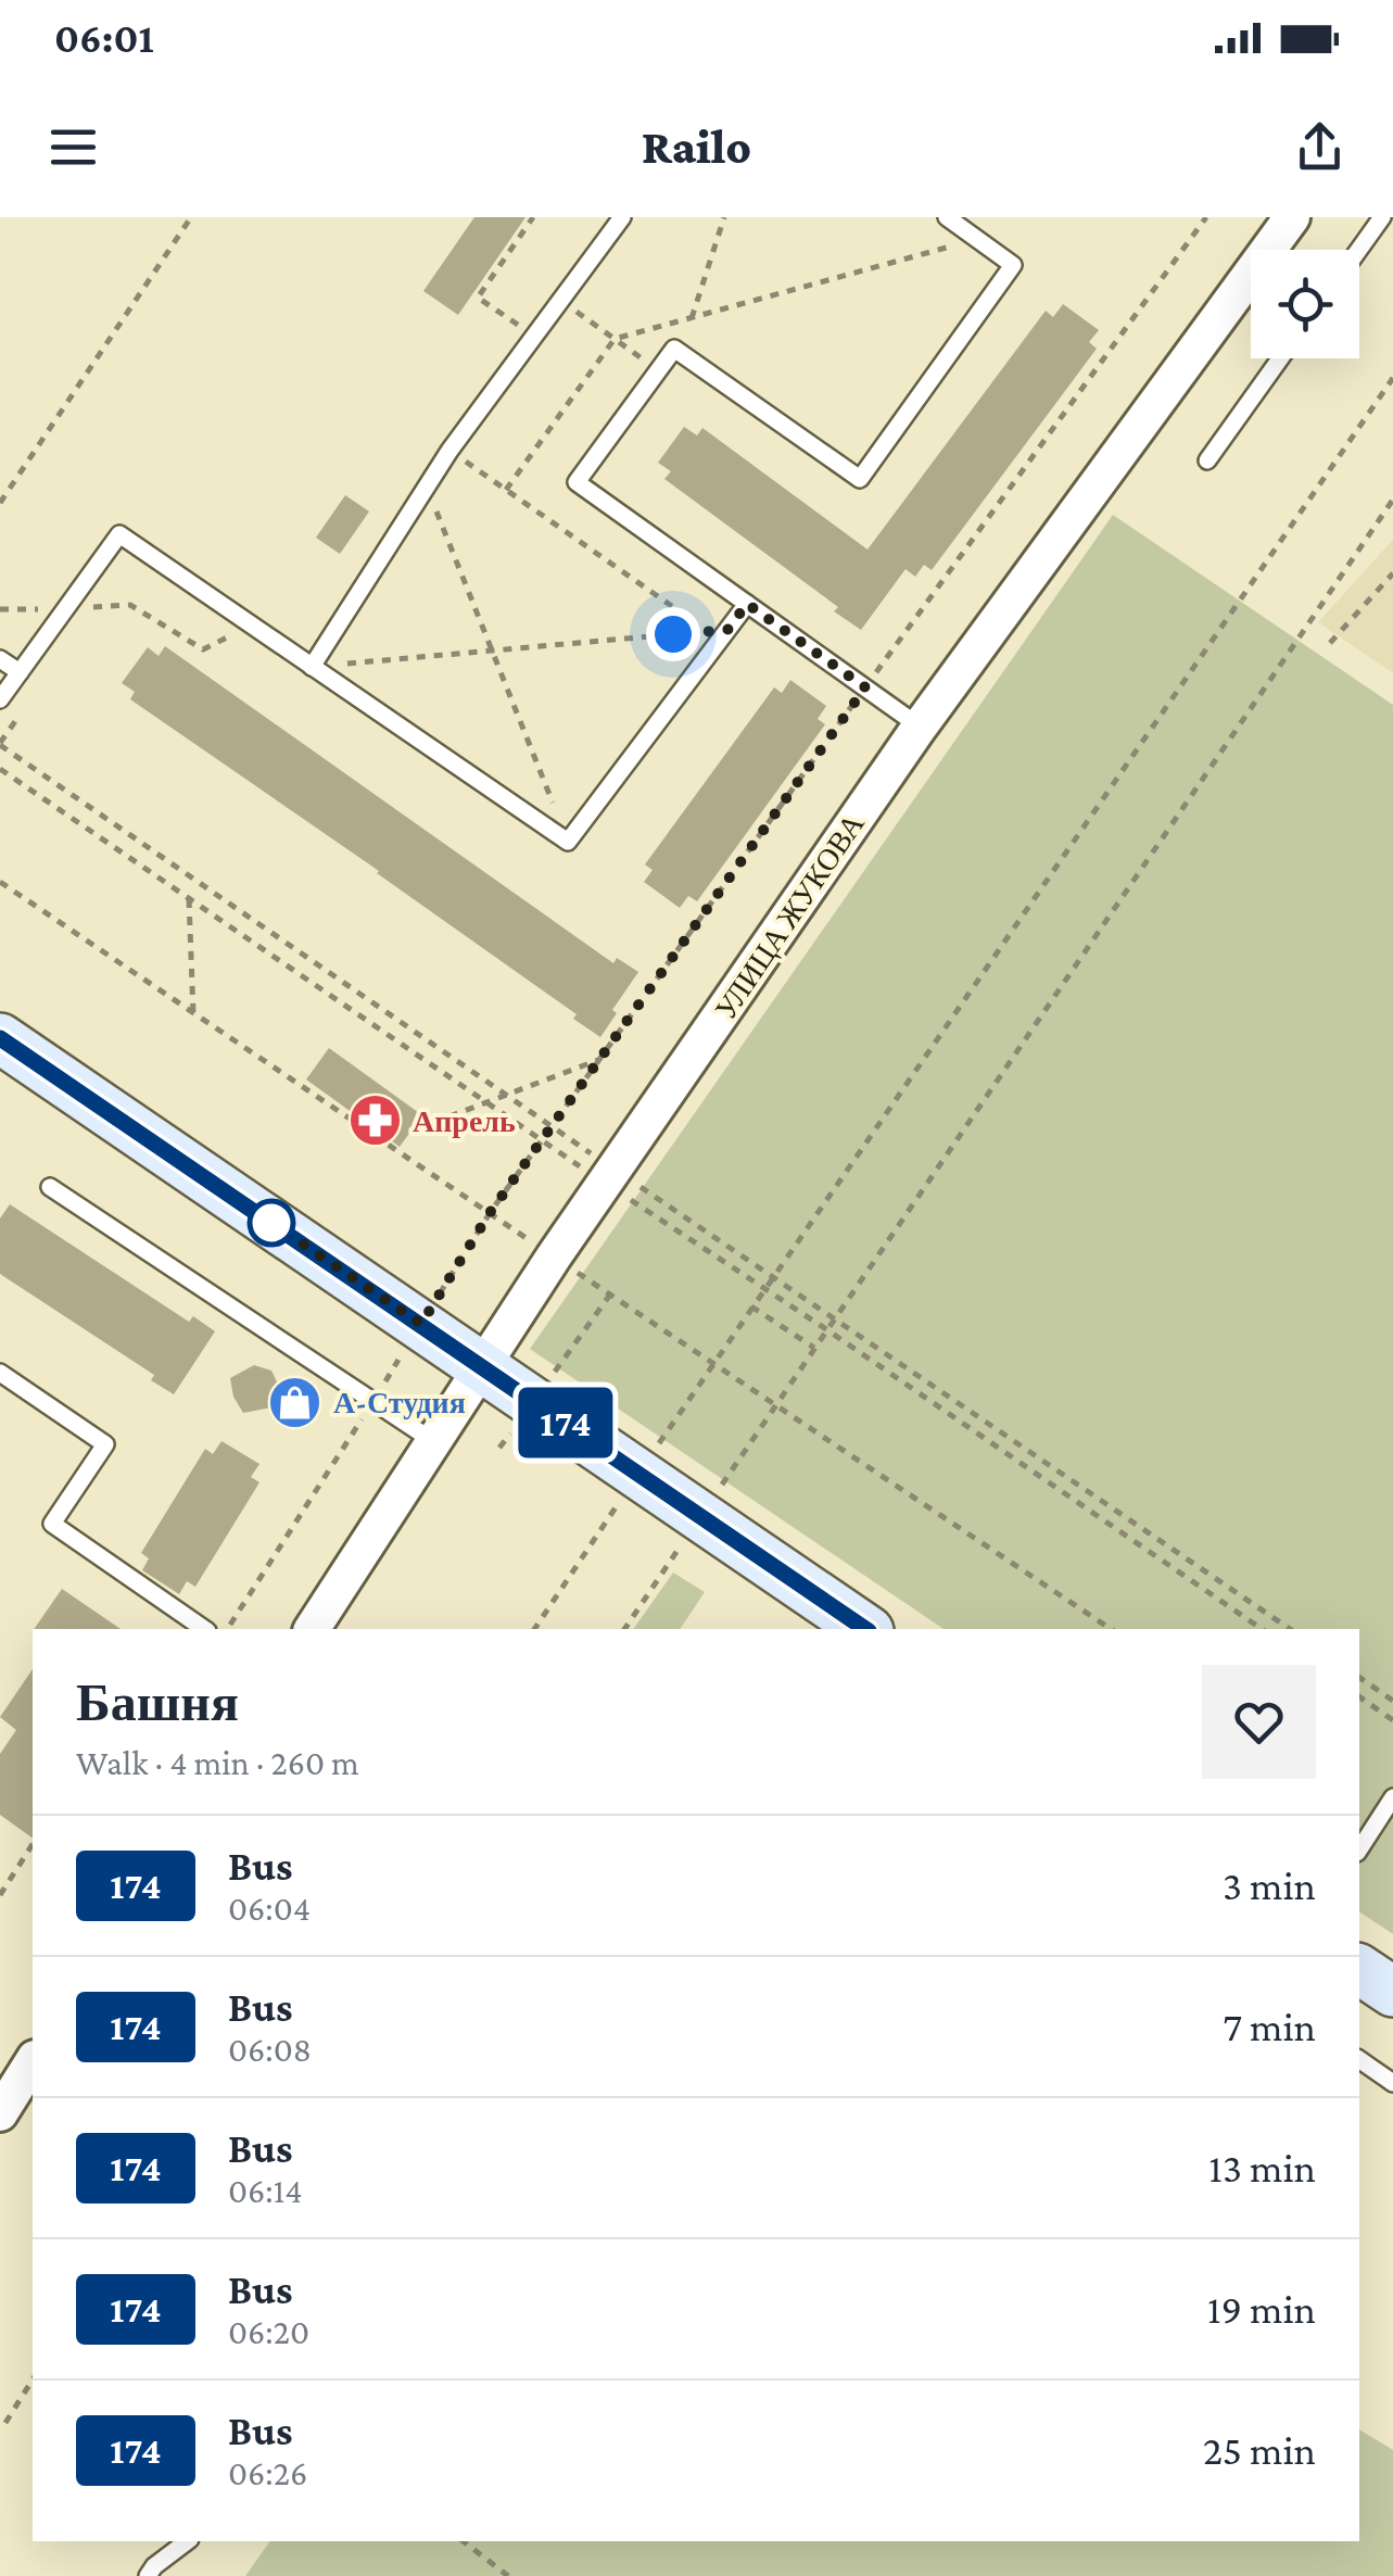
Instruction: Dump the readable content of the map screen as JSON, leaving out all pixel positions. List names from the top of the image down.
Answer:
{
  "streets": {
    "street": ["УЛИЦА ЖУКОВА"]
  },
  "places": {
    "pharmacy": ["Апрель"],
    "shop": ["А-Студия"]
  },
  "lines": ["bus line 174"],
  "page": {
    "status": "06:01",
    "header": "Railo",
    "on_map": "174",
    "heading": ["Башня", "Walk · 4 min · 260 m"],
    "list": [
      {
        "mark": "174",
        "name": "Bus",
        "note": "06:04",
        "value": "3 min"
      },
      {
        "mark": "174",
        "name": "Bus",
        "note": "06:08",
        "value": "7 min"
      },
      {
        "mark": "174",
        "name": "Bus",
        "note": "06:14",
        "value": "13 min"
      },
      {
        "mark": "174",
        "name": "Bus",
        "note": "06:20",
        "value": "19 min"
      },
      {
        "mark": "174",
        "name": "Bus",
        "note": "06:26",
        "value": "25 min"
      }
    ]
  }
}
